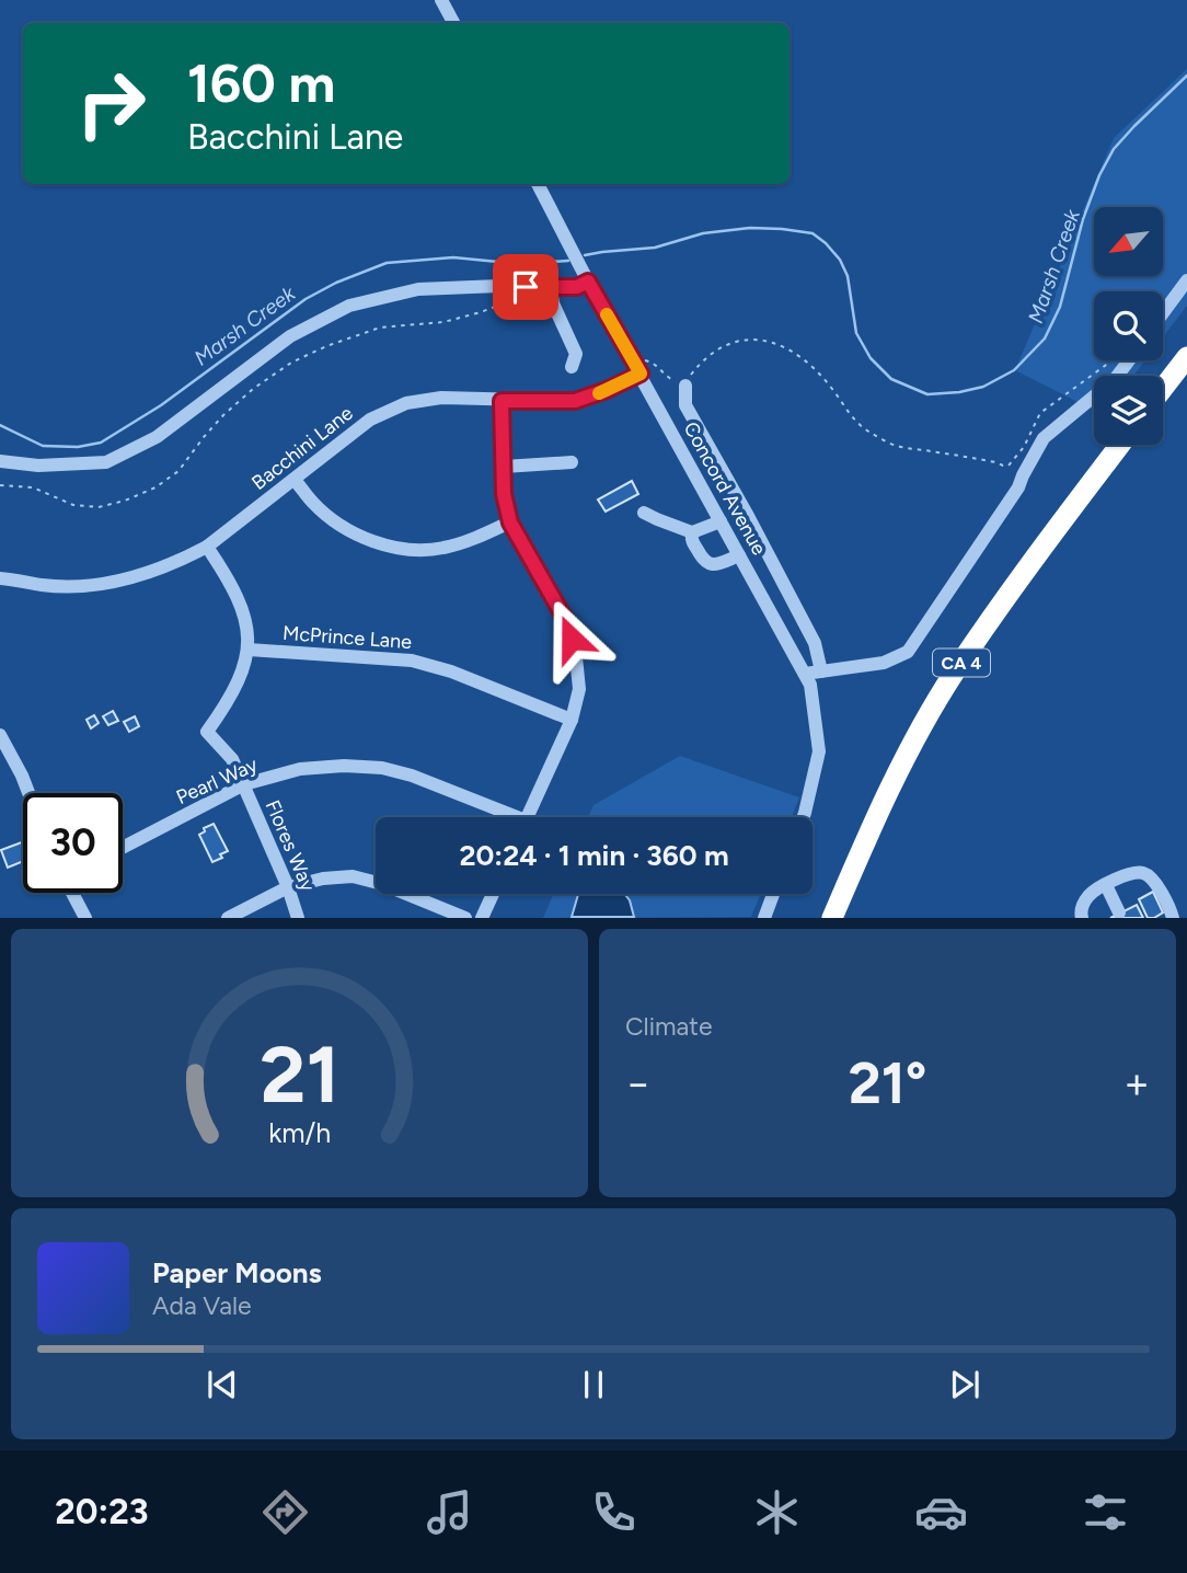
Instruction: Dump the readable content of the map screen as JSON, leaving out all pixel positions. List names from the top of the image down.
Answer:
{
  "streets": {
    "highway": ["CA 4"],
    "street": [
      "Bacchini Lane",
      "Concord Avenue",
      "McPrince Lane",
      "Pearl Way",
      "Flores Way"
    ]
  },
  "crossings": [
    ["Bacchini Lane", "Concord Avenue"],
    ["Bacchini Lane", "Flores Way"],
    ["McPrince Lane", "Flores Way"],
    ["Pearl Way", "Flores Way"]
  ],
  "water": ["Marsh Creek"],
  "north": "bottom left",
  "page": {
    "turn": ["160 m", "Bacchini Lane"],
    "limit": "30",
    "trip": "20:24 · 1 min · 360 m",
    "tile": "Climate",
    "heat": ["−", "21°", "+"],
    "song": ["Paper Moons", "Ada Vale"],
    "tabs": "20:23",
    "gauge": ["21", "km/h"]
  }
}
